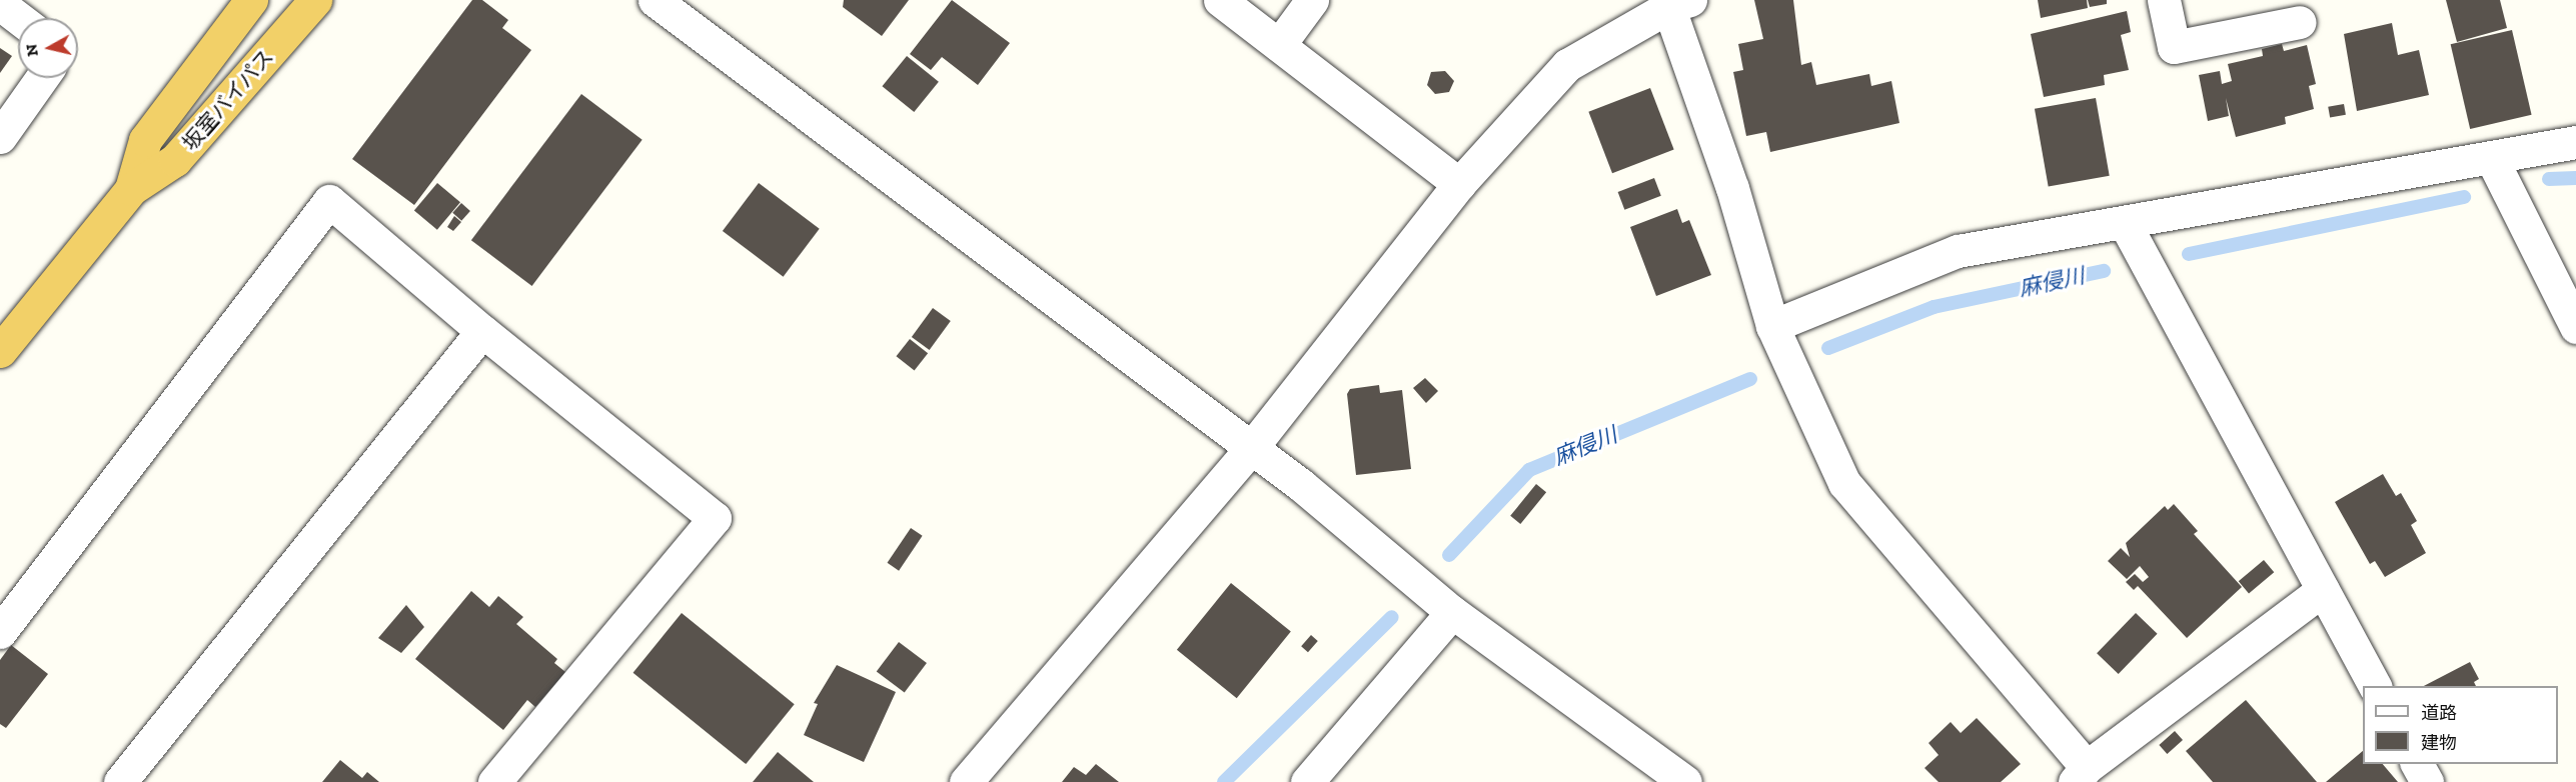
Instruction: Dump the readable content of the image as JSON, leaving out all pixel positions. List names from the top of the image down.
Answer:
{
  "streets": {
    "highway": ["坂室バイパス"]
  },
  "water": ["麻侵川"],
  "legend": ["道路", "建物"],
  "north": "left"
}
